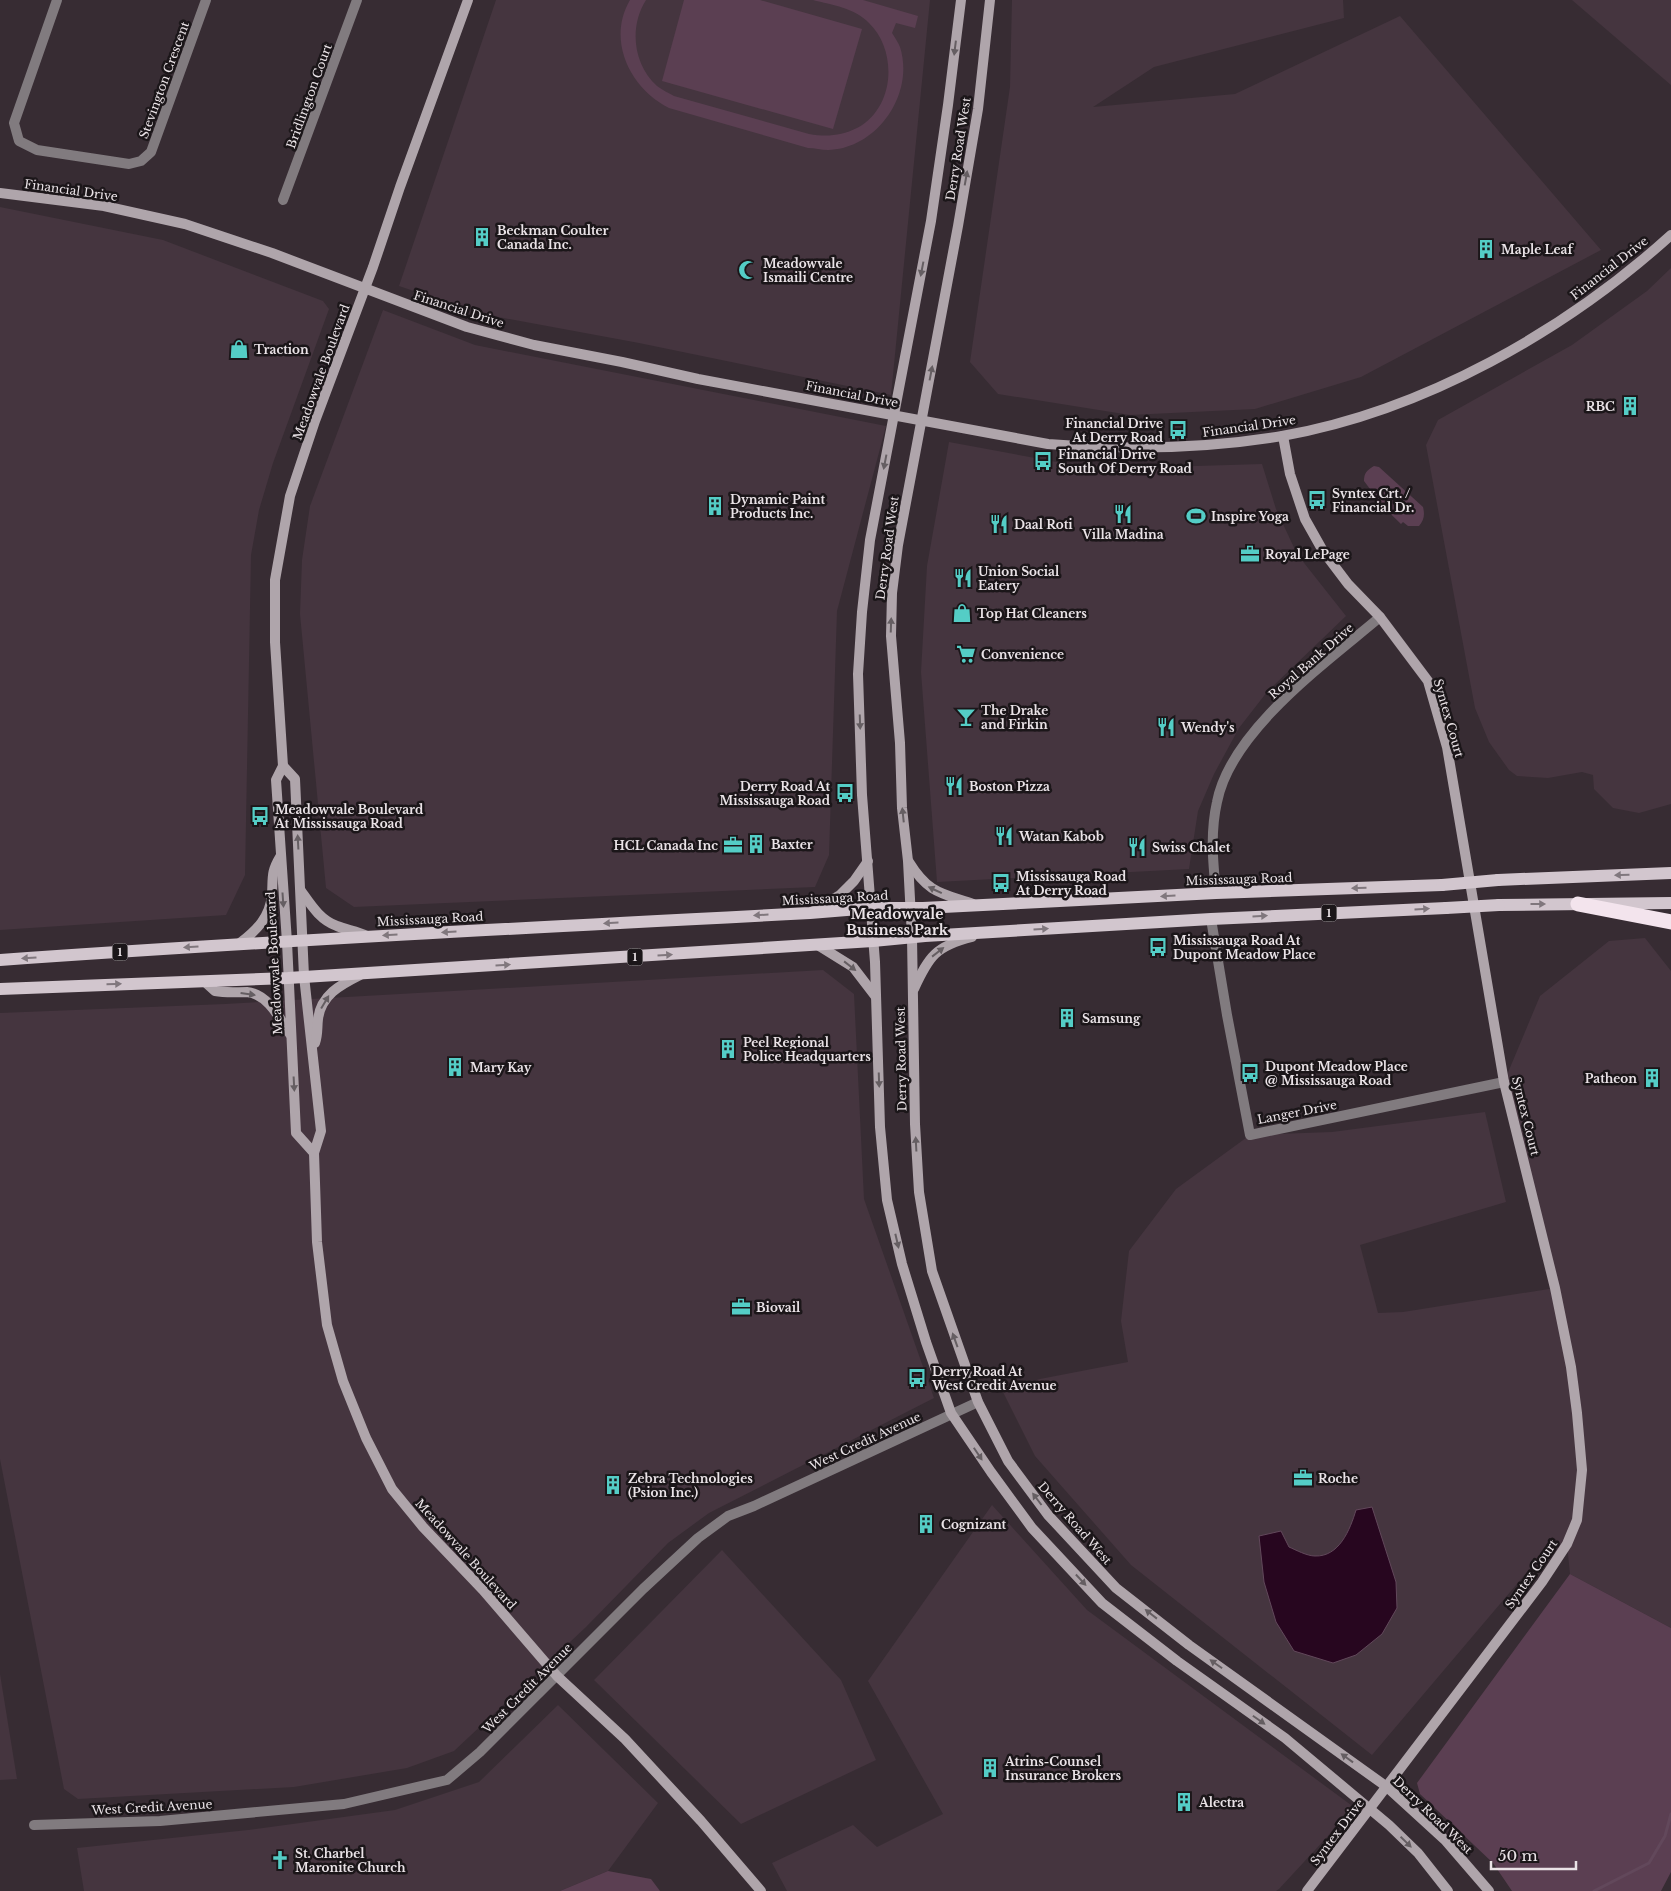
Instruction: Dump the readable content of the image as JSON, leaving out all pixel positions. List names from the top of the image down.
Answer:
{
  "streets": {
    "main road": [
      "Derry Road West",
      "Financial Drive",
      "Meadowvale Boulevard",
      "Syntex Court",
      "Mississauga Road",
      "1",
      "Syntex Drive"
    ],
    "street": [
      "Stevington Crescent",
      "Bridlington Court",
      "Royal Bank Drive",
      "Langer Drive",
      "West Credit Avenue"
    ]
  },
  "crossings": [
    ["Derry Road West", "Financial Drive"],
    ["Derry Road West", "Syntex Court"],
    ["Derry Road West", "Mississauga Road"],
    ["Derry Road West", "1"],
    ["Derry Road West", "West Credit Avenue"],
    ["Derry Road West", "Syntex Drive"],
    ["Financial Drive", "Meadowvale Boulevard"],
    ["Financial Drive", "Syntex Court"],
    ["Meadowvale Boulevard", "Mississauga Road"],
    ["Meadowvale Boulevard", "1"],
    ["Meadowvale Boulevard", "West Credit Avenue"],
    ["Royal Bank Drive", "Syntex Court"],
    ["Royal Bank Drive", "Mississauga Road"],
    ["Syntex Court", "Langer Drive"],
    ["Syntex Court", "Syntex Drive"],
    ["1", "Langer Drive"]
  ],
  "districts": ["Meadowvale Business Park"],
  "places": {
    "building": [
      "Beckman Coulter Canada Inc.",
      "Maple Leaf",
      "RBC",
      "Dynamic Paint Products Inc.",
      "Baxter",
      "Samsung",
      "Peel Regional Police Headquarters",
      "Mary Kay",
      "Patheon",
      "Zebra Technologies (Psion Inc.)",
      "Cognizant",
      "Atrins-Counsel Insurance Brokers",
      "Alectra"
    ],
    "mosque": ["Meadowvale Ismaili Centre"],
    "shop": ["Traction", "Top Hat Cleaners"],
    "bus stop": [
      "Financial Drive At Derry Road",
      "Financial Drive South Of Derry Road",
      "Syntex Crt. / Financial Dr.",
      "Derry Road At Mississauga Road",
      "Meadowvale Boulevard At Mississauga Road",
      "Mississauga Road At Derry Road",
      "Mississauga Road At Dupont Meadow Place",
      "Dupont Meadow Place @ Mississauga Road",
      "Derry Road At West Credit Avenue"
    ],
    "restaurant": [
      "Villa Madina",
      "Daal Roti",
      "Union Social Eatery",
      "Wendy's",
      "Boston Pizza",
      "Watan Kabob",
      "Swiss Chalet"
    ],
    "sports": ["Inspire Yoga"],
    "office": [
      "Royal LePage",
      "HCL Canada Inc",
      "Biovail",
      "Roche"
    ],
    "supermarket": ["Convenience"],
    "bar": ["The Drake and Firkin"],
    "church": ["St. Charbel Maronite Church"]
  },
  "scale_bar": "50 m"
}
